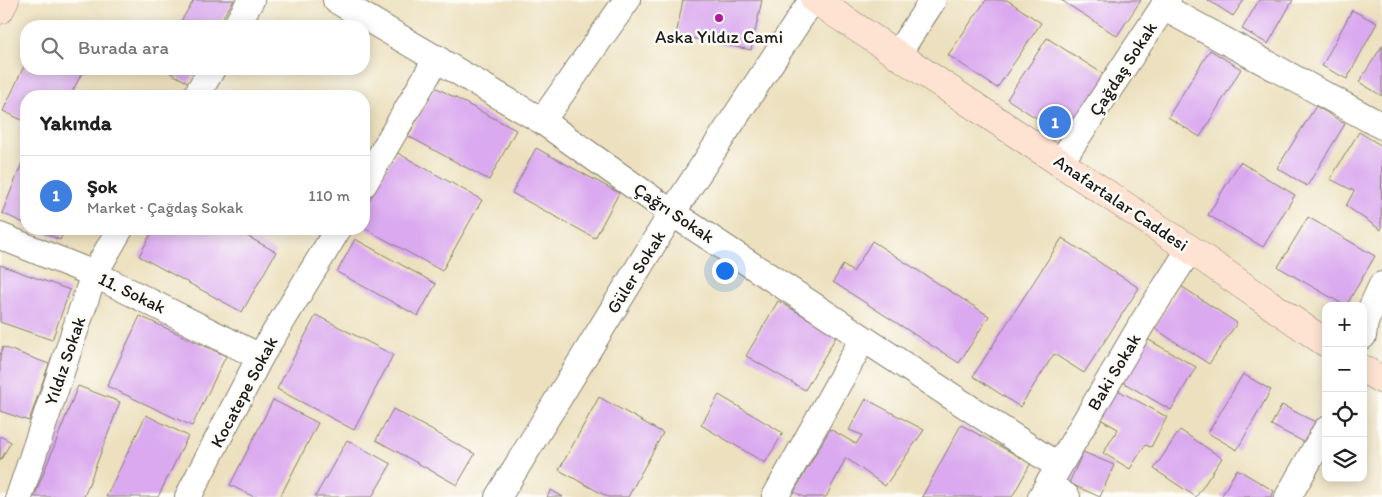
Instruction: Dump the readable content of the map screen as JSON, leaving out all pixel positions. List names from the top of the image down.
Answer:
{
  "streets": {
    "street": [
      "Çağdaş Sokak",
      "Anafartalar Caddesi",
      "Çağrı Sokak",
      "Güler Sokak",
      "11. Sokak",
      "Yıldız Sokak",
      "Baki Sokak",
      "Kocatepe Sokak"
    ]
  },
  "crossings": [
    ["Çağdaş Sokak", "Anafartalar Caddesi"],
    ["Anafartalar Caddesi", "Güler Sokak"],
    ["Anafartalar Caddesi", "Baki Sokak"],
    ["Çağrı Sokak", "Güler Sokak"],
    ["Çağrı Sokak", "Baki Sokak"],
    ["11. Sokak", "Yıldız Sokak"],
    ["11. Sokak", "Kocatepe Sokak"]
  ],
  "places": ["Aska Yıldız Cami"],
  "page": {
    "search": "Burada ara",
    "heading": "Yakında",
    "pins": "1",
    "list": [
      {
        "mark": "1",
        "name": "Şok",
        "note": "Market · Çağdaş Sokak",
        "value": "110 m"
      }
    ],
    "map_buttons": ["+", "−"]
  }
}
